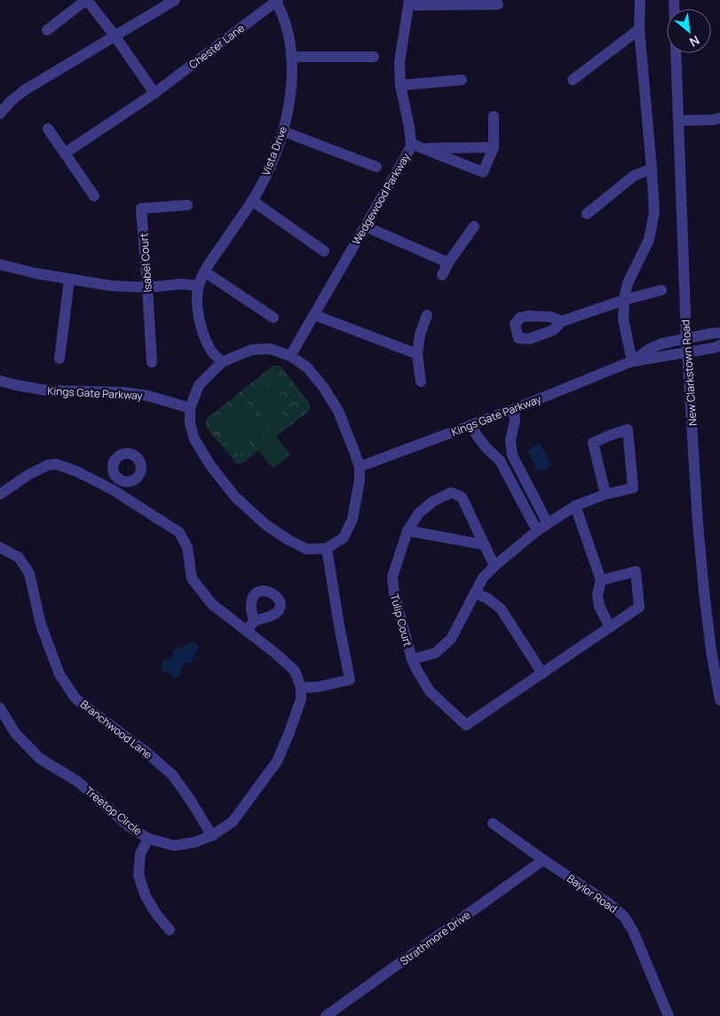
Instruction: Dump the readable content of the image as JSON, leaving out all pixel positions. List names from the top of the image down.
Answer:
{
  "streets": {
    "street": [
      "Chester Lane",
      "Vista Drive",
      "Wedgewood Parkway",
      "Isabel Court",
      "New Clarkstown Road",
      "Kings Gate Parkway",
      "Tulip Court",
      "Branchwood Lane",
      "Treetop Circle",
      "Baylor Road",
      "Strathmore Drive"
    ]
  },
  "crossings": [
    ["Chester Lane", "Vista Drive"],
    ["New Clarkstown Road", "Kings Gate Parkway"],
    ["Branchwood Lane", "Treetop Circle"],
    ["Baylor Road", "Strathmore Drive"]
  ],
  "north": "bottom right"
}
